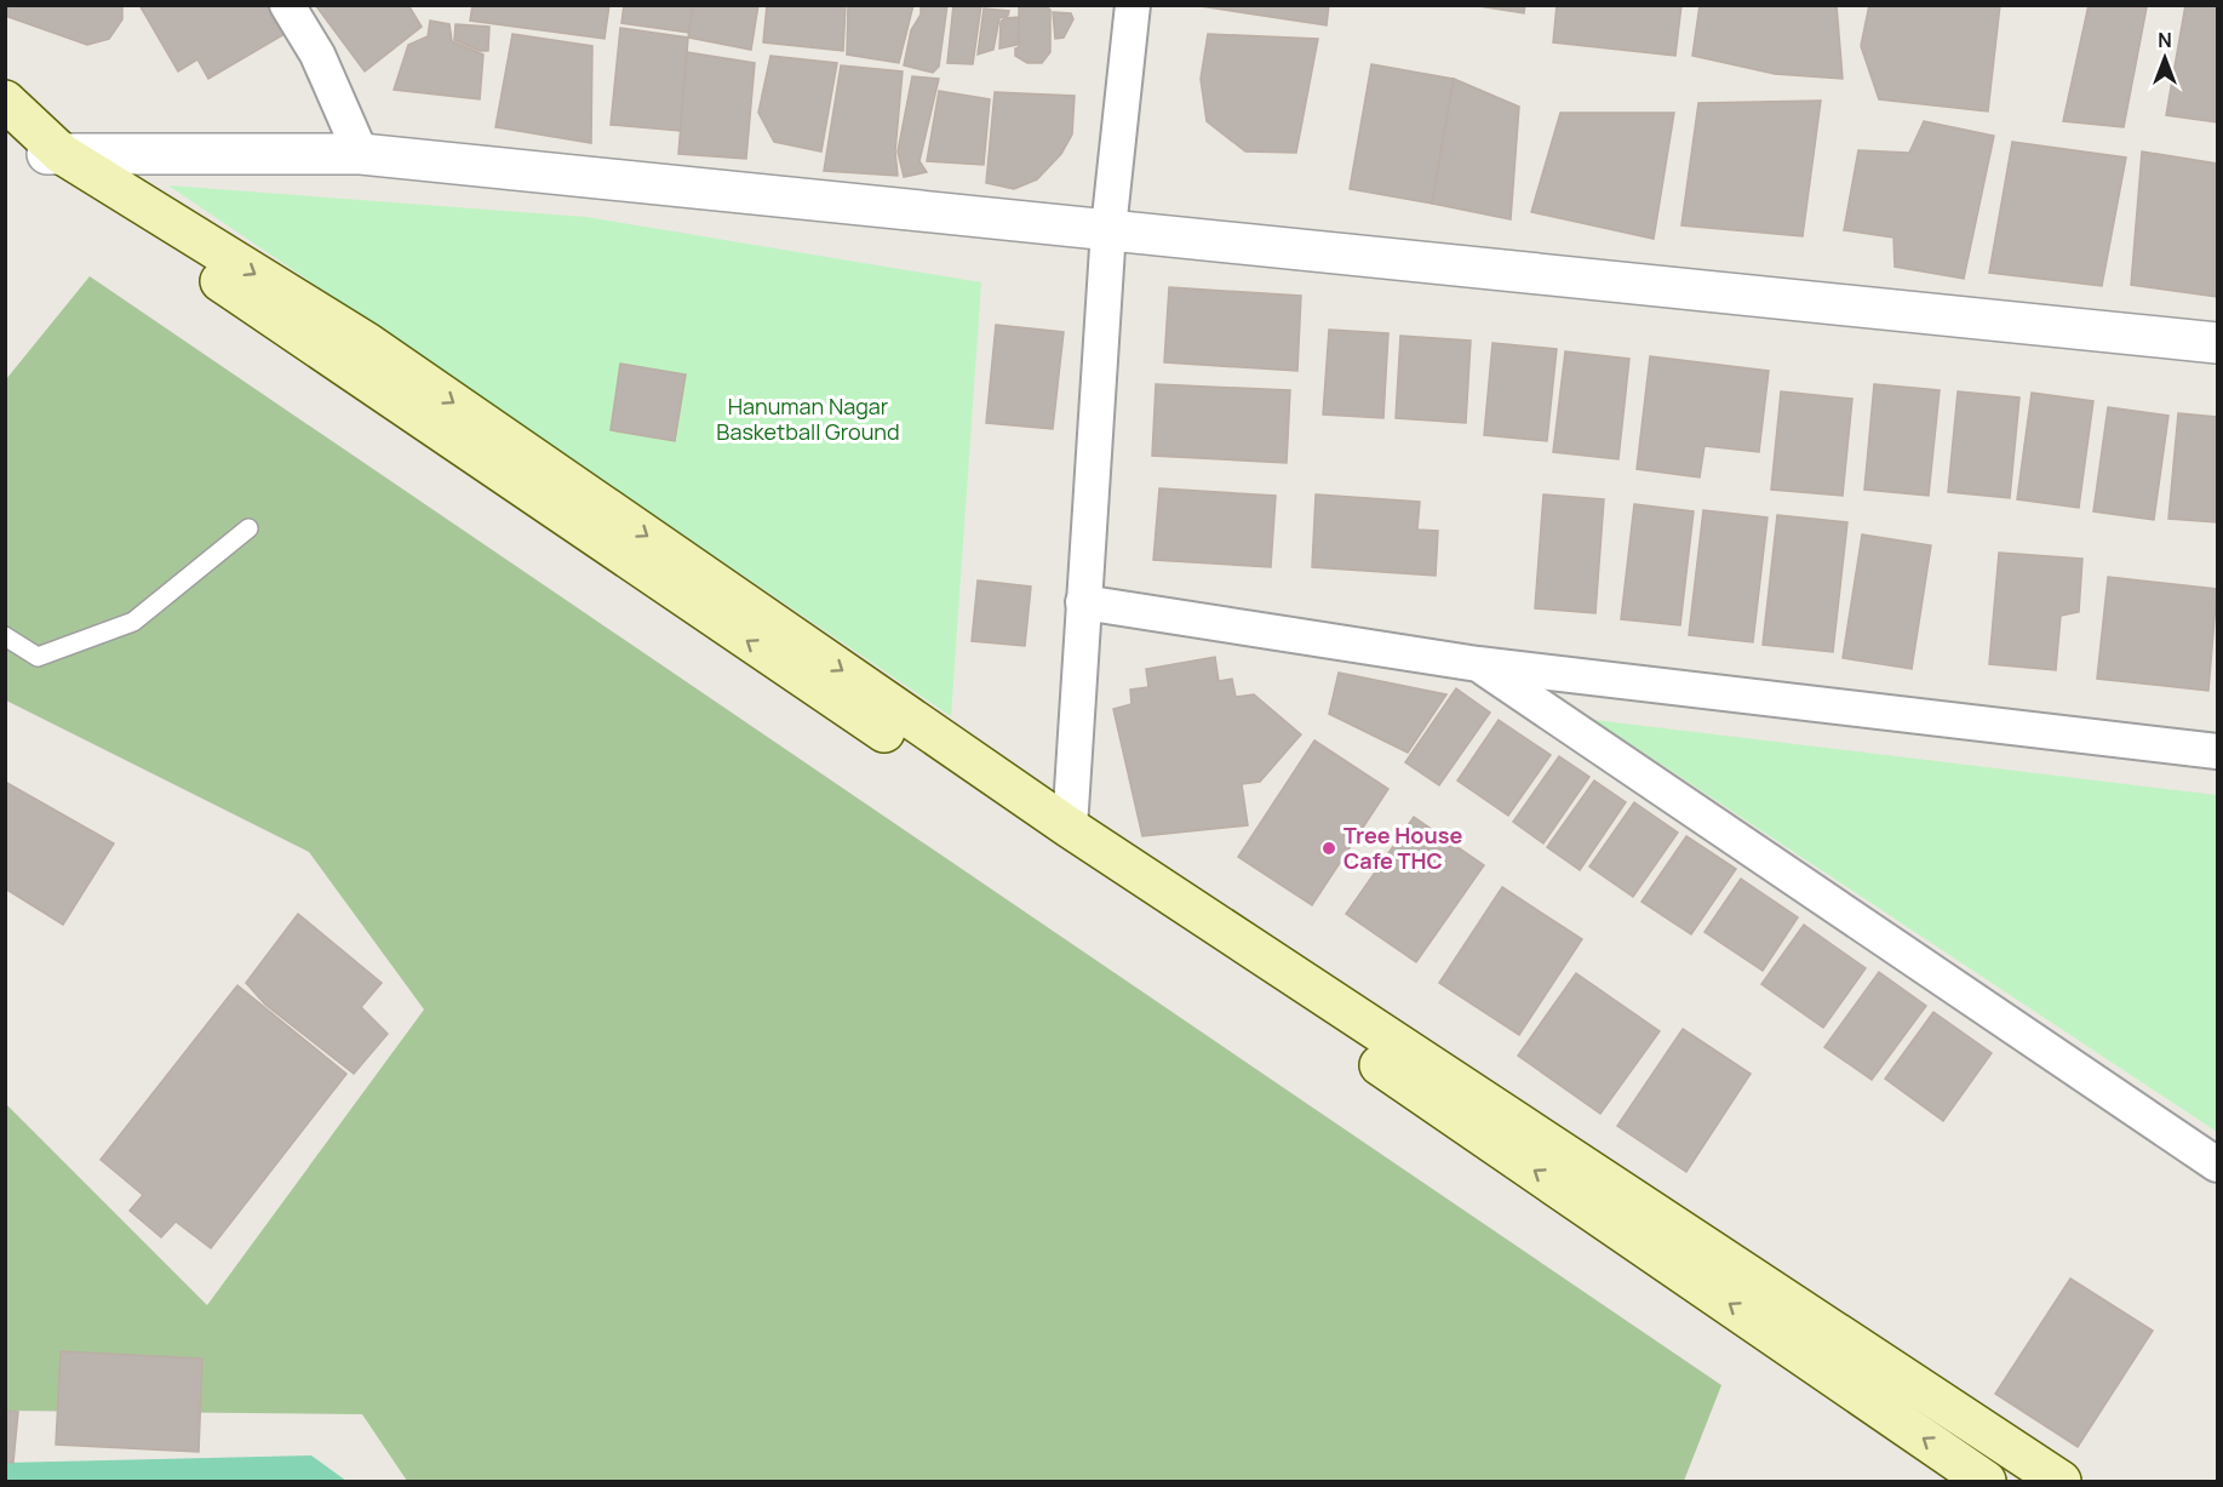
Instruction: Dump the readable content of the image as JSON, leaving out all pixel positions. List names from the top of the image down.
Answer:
{
  "parks": ["Hanuman Nagar Basketball Ground"],
  "places": ["Tree House Cafe THC"],
  "north": "top"
}
